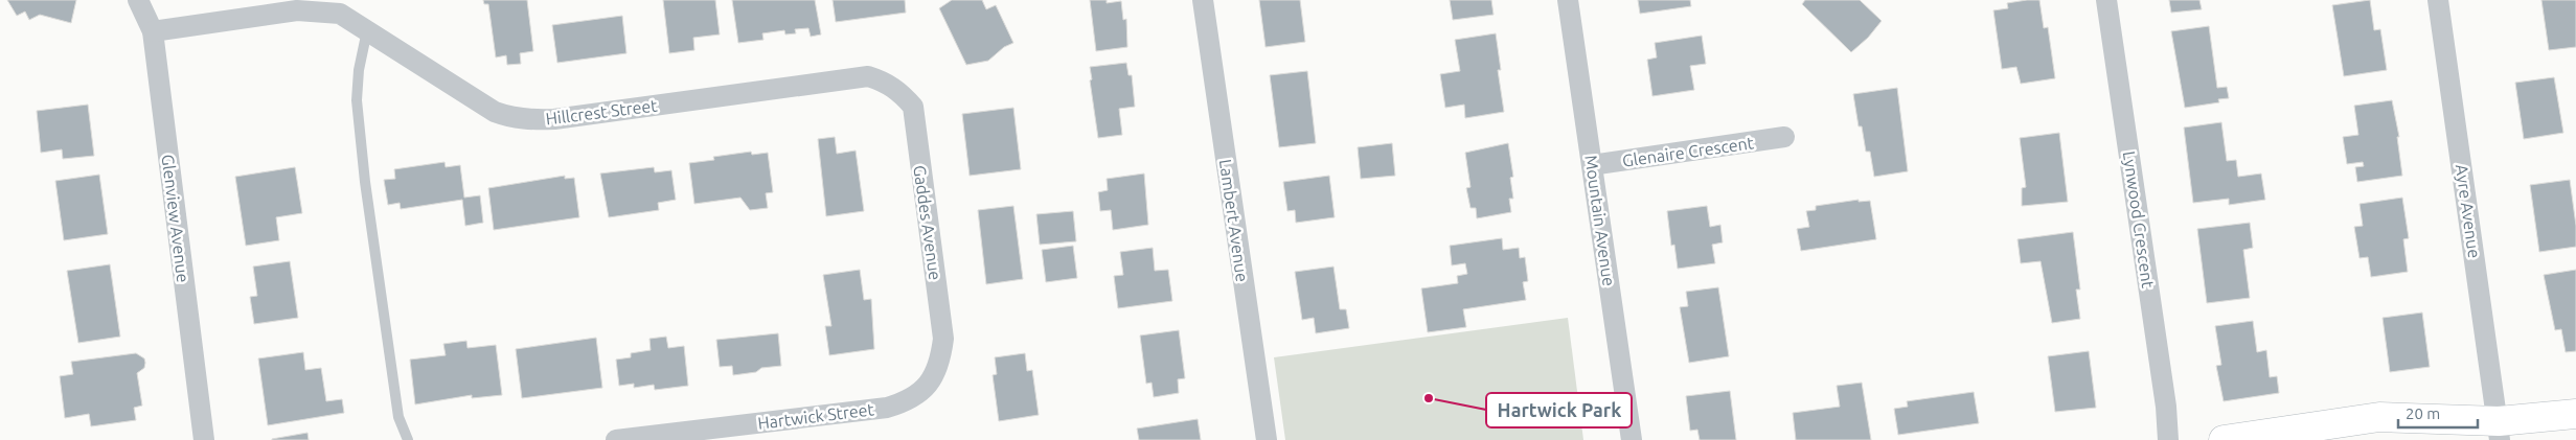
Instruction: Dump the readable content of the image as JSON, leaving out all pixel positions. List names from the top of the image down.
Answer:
{
  "streets": {
    "street": [
      "Hillcrest Street",
      "Glenaire Crescent",
      "Ayre Avenue",
      "Glenview Avenue",
      "Lynwood Crescent",
      "Lambert Avenue",
      "Mountain Avenue",
      "Gaddes Avenue",
      "Hartwick Street"
    ]
  },
  "crossings": [
    ["Hillcrest Street", "Glenview Avenue"],
    ["Hillcrest Street", "Gaddes Avenue"],
    ["Glenaire Crescent", "Mountain Avenue"],
    ["Gaddes Avenue", "Hartwick Street"]
  ],
  "places": ["Hartwick Park"],
  "scale_bar": "20 m"
}
